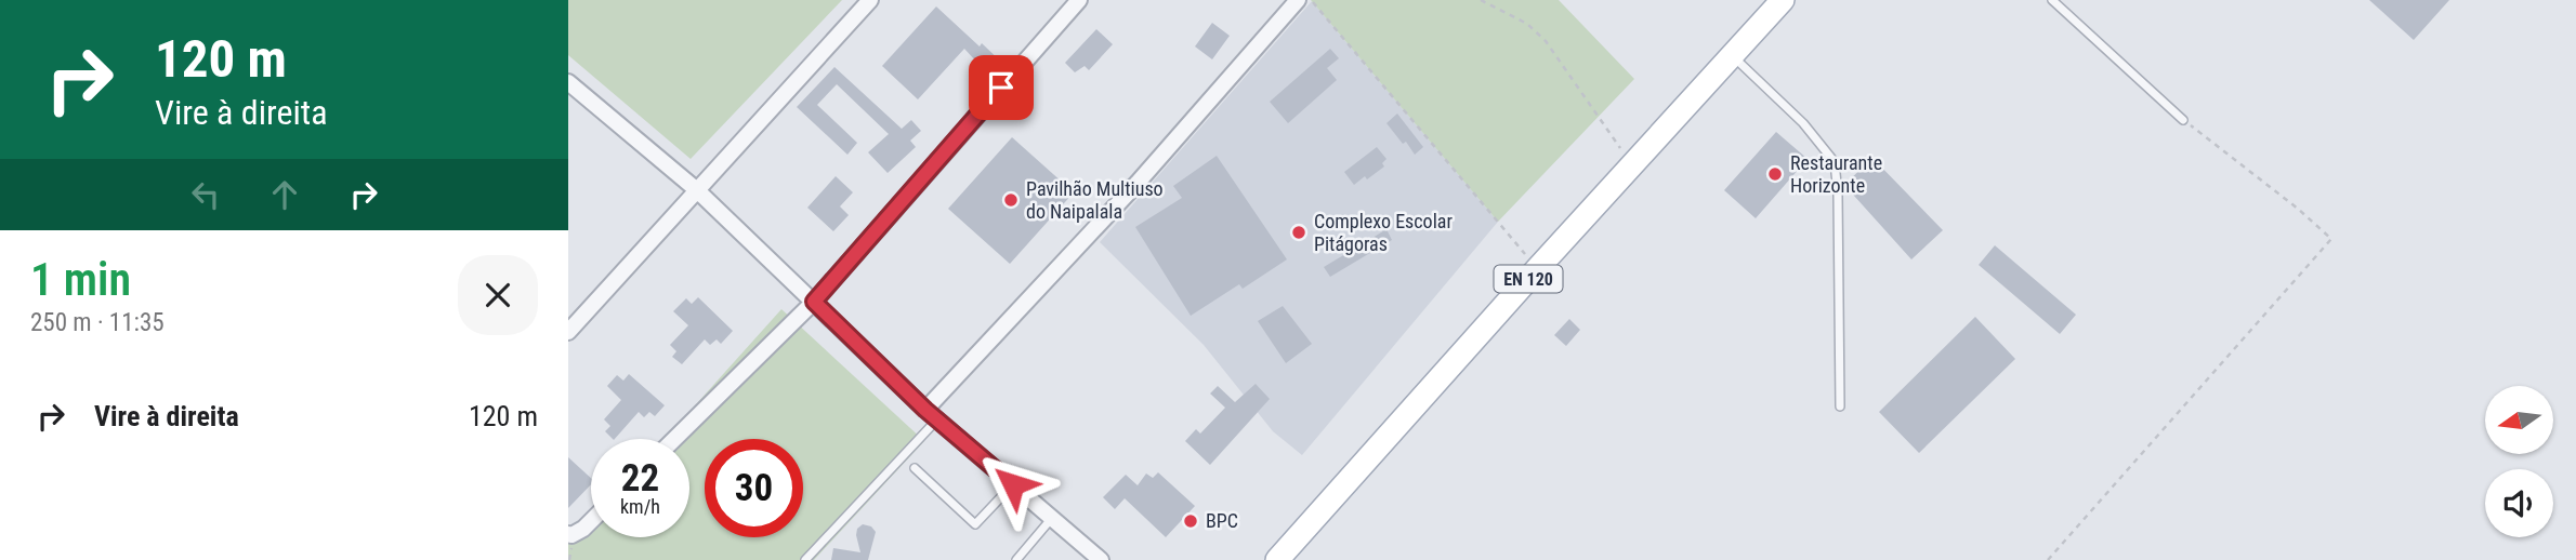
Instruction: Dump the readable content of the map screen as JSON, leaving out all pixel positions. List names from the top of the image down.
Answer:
{
  "streets": {
    "main road": ["EN 120"]
  },
  "places": [
    "Restaurante Horizonte",
    "Pavilhão Multiuso do Naipalala",
    "Complexo Escolar Pitágoras",
    "BPC"
  ],
  "north": "left",
  "page": {
    "turn": ["120 m", "Vire à direita"],
    "heading": ["1 min", "250 m · 11:35"],
    "list": [
      {
        "name": "Vire à direita",
        "value": "120 m"
      }
    ],
    "speed": "22 km/h",
    "limit": "30"
  }
}
